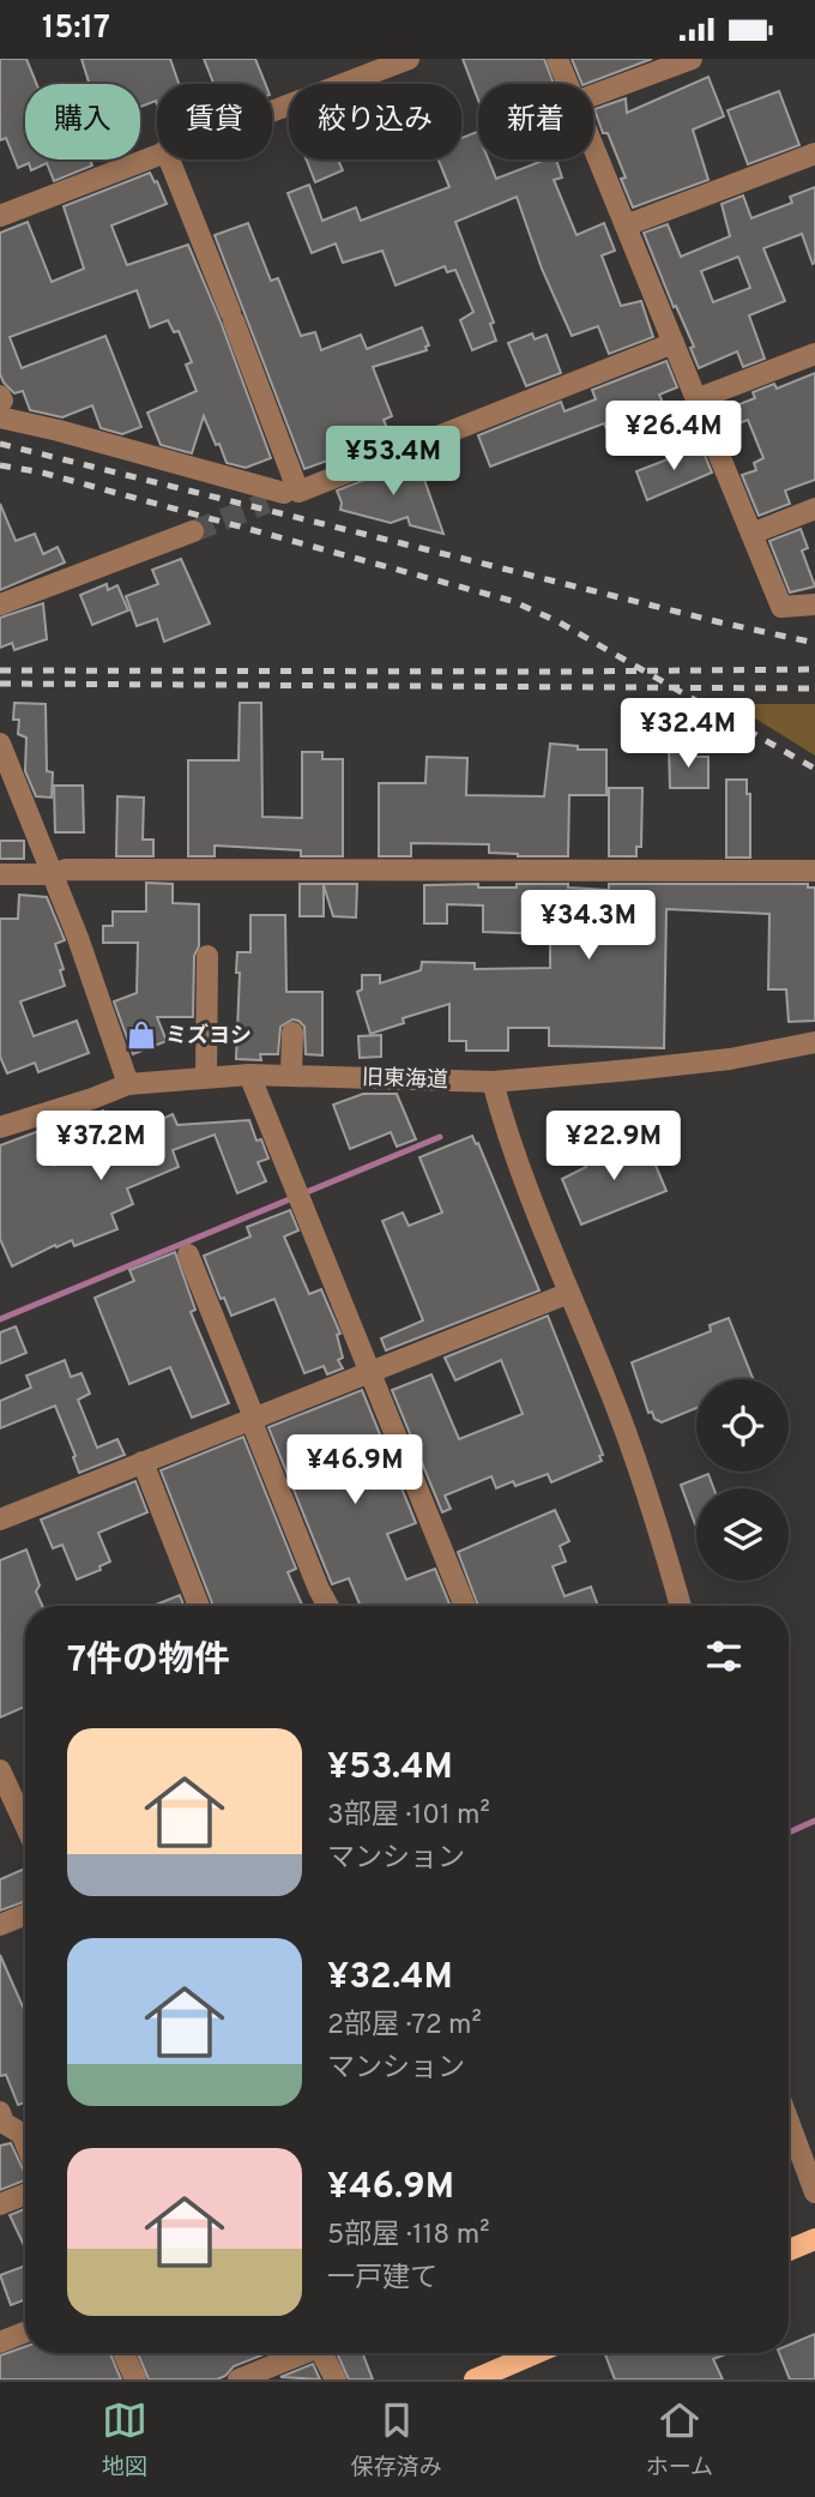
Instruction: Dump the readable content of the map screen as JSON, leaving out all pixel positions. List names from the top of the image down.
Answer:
{
  "streets": {
    "street": ["旧東海道"]
  },
  "places": {
    "shop": ["ミズヨシ"]
  },
  "page": {
    "status": "15:17",
    "chip": [
      "購入",
      "賃貸",
      "絞り込み",
      "新着"
    ],
    "price": [
      "¥26.4M",
      "¥53.4M",
      "¥32.4M",
      "¥34.3M",
      "¥37.2M",
      "¥22.9M",
      "¥46.9M"
    ],
    "heading": "7件の物件",
    "list": [
      {
        "name": "¥53.4M",
        "note": "3部屋 · 101 m² · マンション"
      },
      {
        "name": "¥32.4M",
        "note": "2部屋 · 72 m² · マンション"
      },
      {
        "name": "¥46.9M",
        "note": "5部屋 · 118 m² · 一戸建て"
      }
    ],
    "tabs": ["地図", "保存済み", "ホーム"]
  }
}
